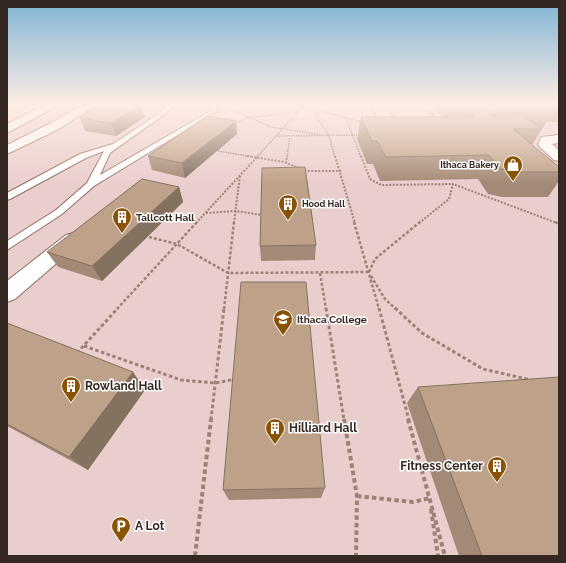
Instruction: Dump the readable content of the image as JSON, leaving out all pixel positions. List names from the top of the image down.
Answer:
{
  "places": {
    "shop": ["Ithaca Bakery"],
    "building": [
      "Hood Hall",
      "Tallcott Hall",
      "Rowland Hall",
      "Hilliard Hall",
      "Fitness Center"
    ],
    "school or university": ["Ithaca College"],
    "parking": ["A Lot"]
  }
}
